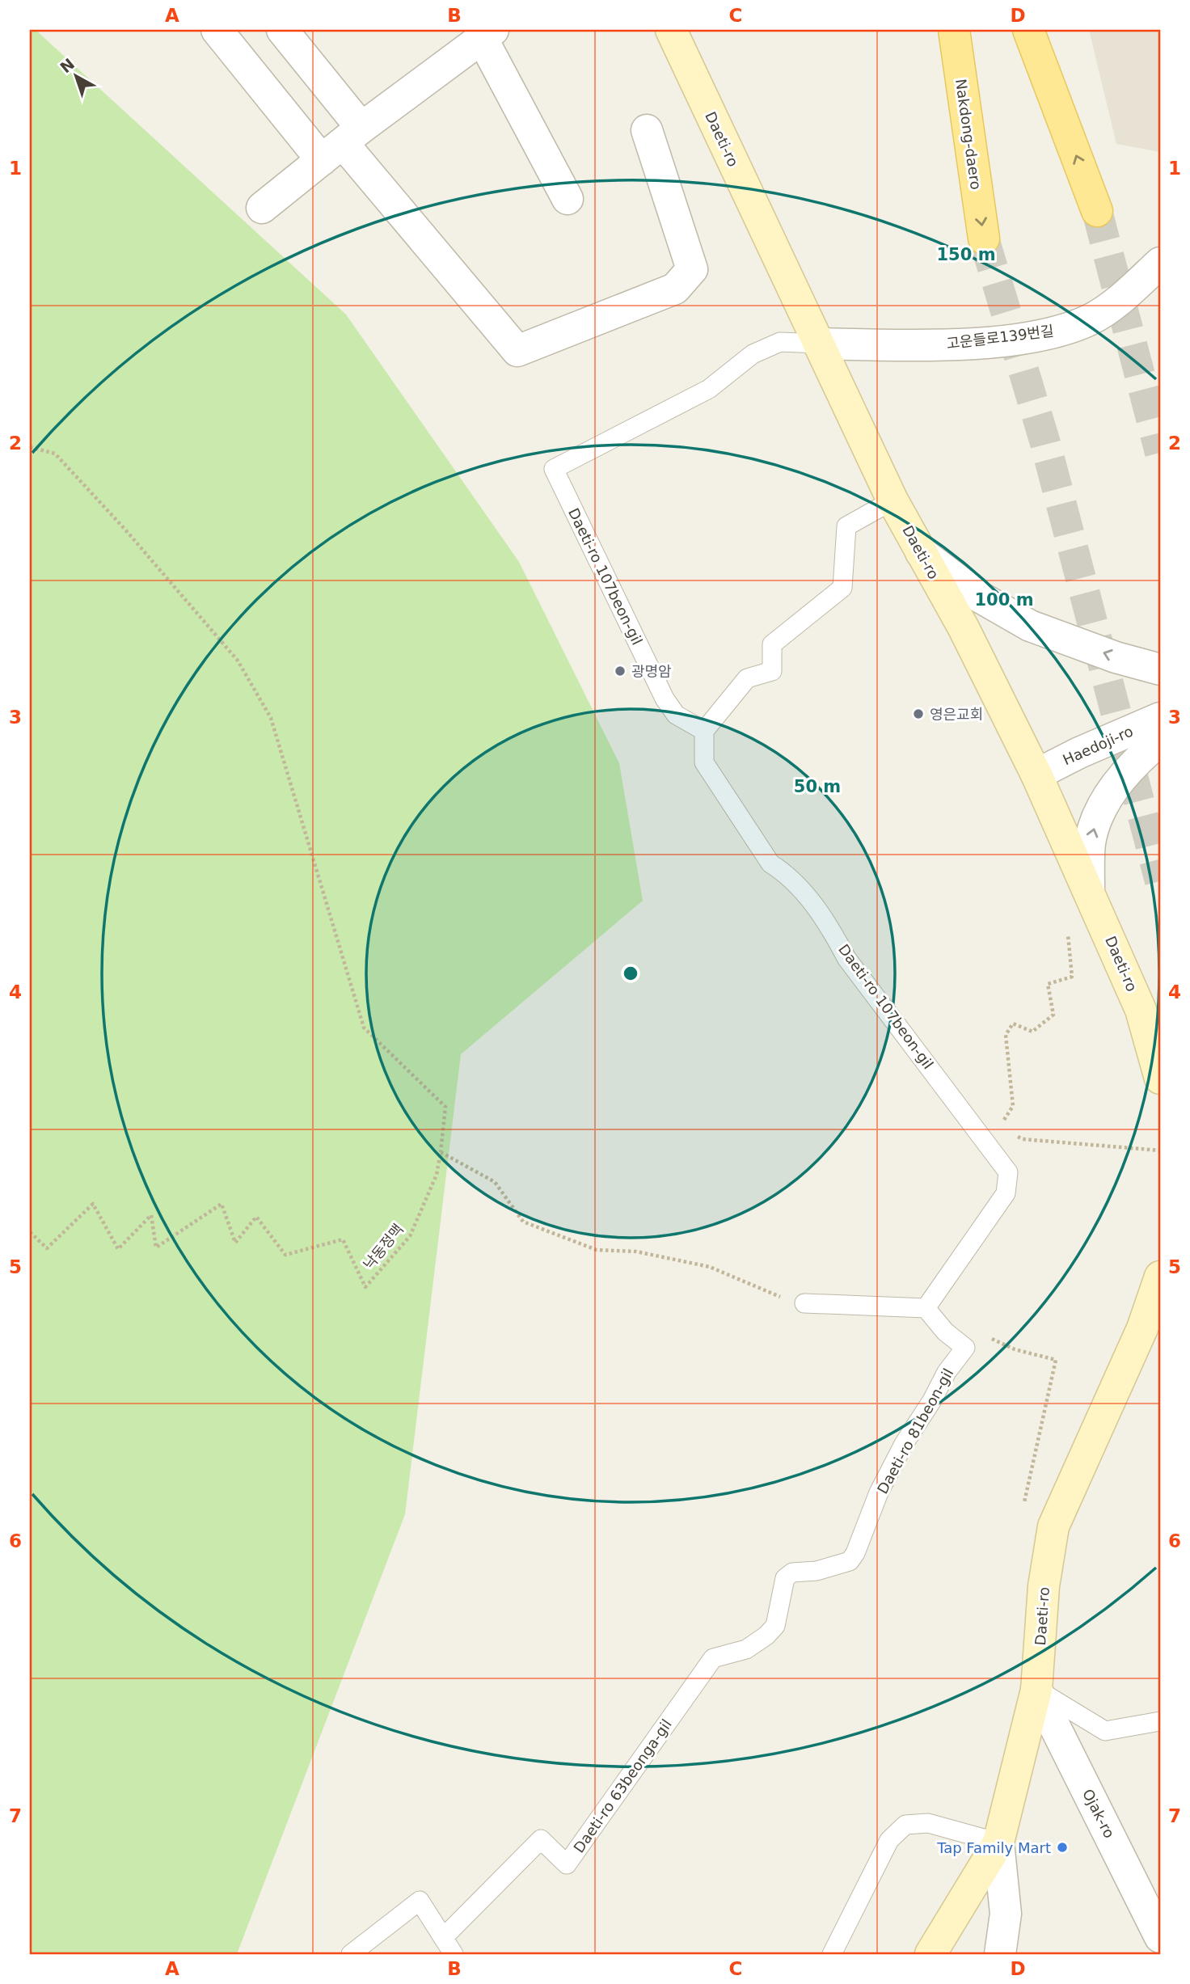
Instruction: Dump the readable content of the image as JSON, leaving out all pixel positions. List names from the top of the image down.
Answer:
{
  "streets": {
    "main road": ["Nakdong-daero", "Daeti-ro"],
    "street": ["고운들로139번길", "Haedoji-ro", "Ojak-ro"],
    "lane": ["Daeti-ro 107beon-gil", "Daeti-ro 81beon-gil", "Daeti-ro 63beonga-gil"],
    "path": ["낙동정맥"]
  },
  "crossings": [
    ["Daeti-ro", "고운들로139번길"],
    ["Daeti-ro", "Daeti-ro 107beon-gil"],
    ["Daeti-ro", "Haedoji-ro"],
    ["Daeti-ro", "Ojak-ro"],
    ["고운들로139번길", "Daeti-ro 107beon-gil"],
    ["Daeti-ro 81beon-gil", "Daeti-ro 63beonga-gil"]
  ],
  "places": ["광명암", "영은교회", "Tap Family Mart"],
  "north": "top left",
  "grid": {
    "columns": [
      "A",
      "B",
      "C",
      "D"
    ],
    "rows": [
      "1",
      "2",
      "3",
      "4",
      "5",
      "6",
      "7"
    ]
  },
  "rings": ["150 m", "100 m", "50 m"]
}
